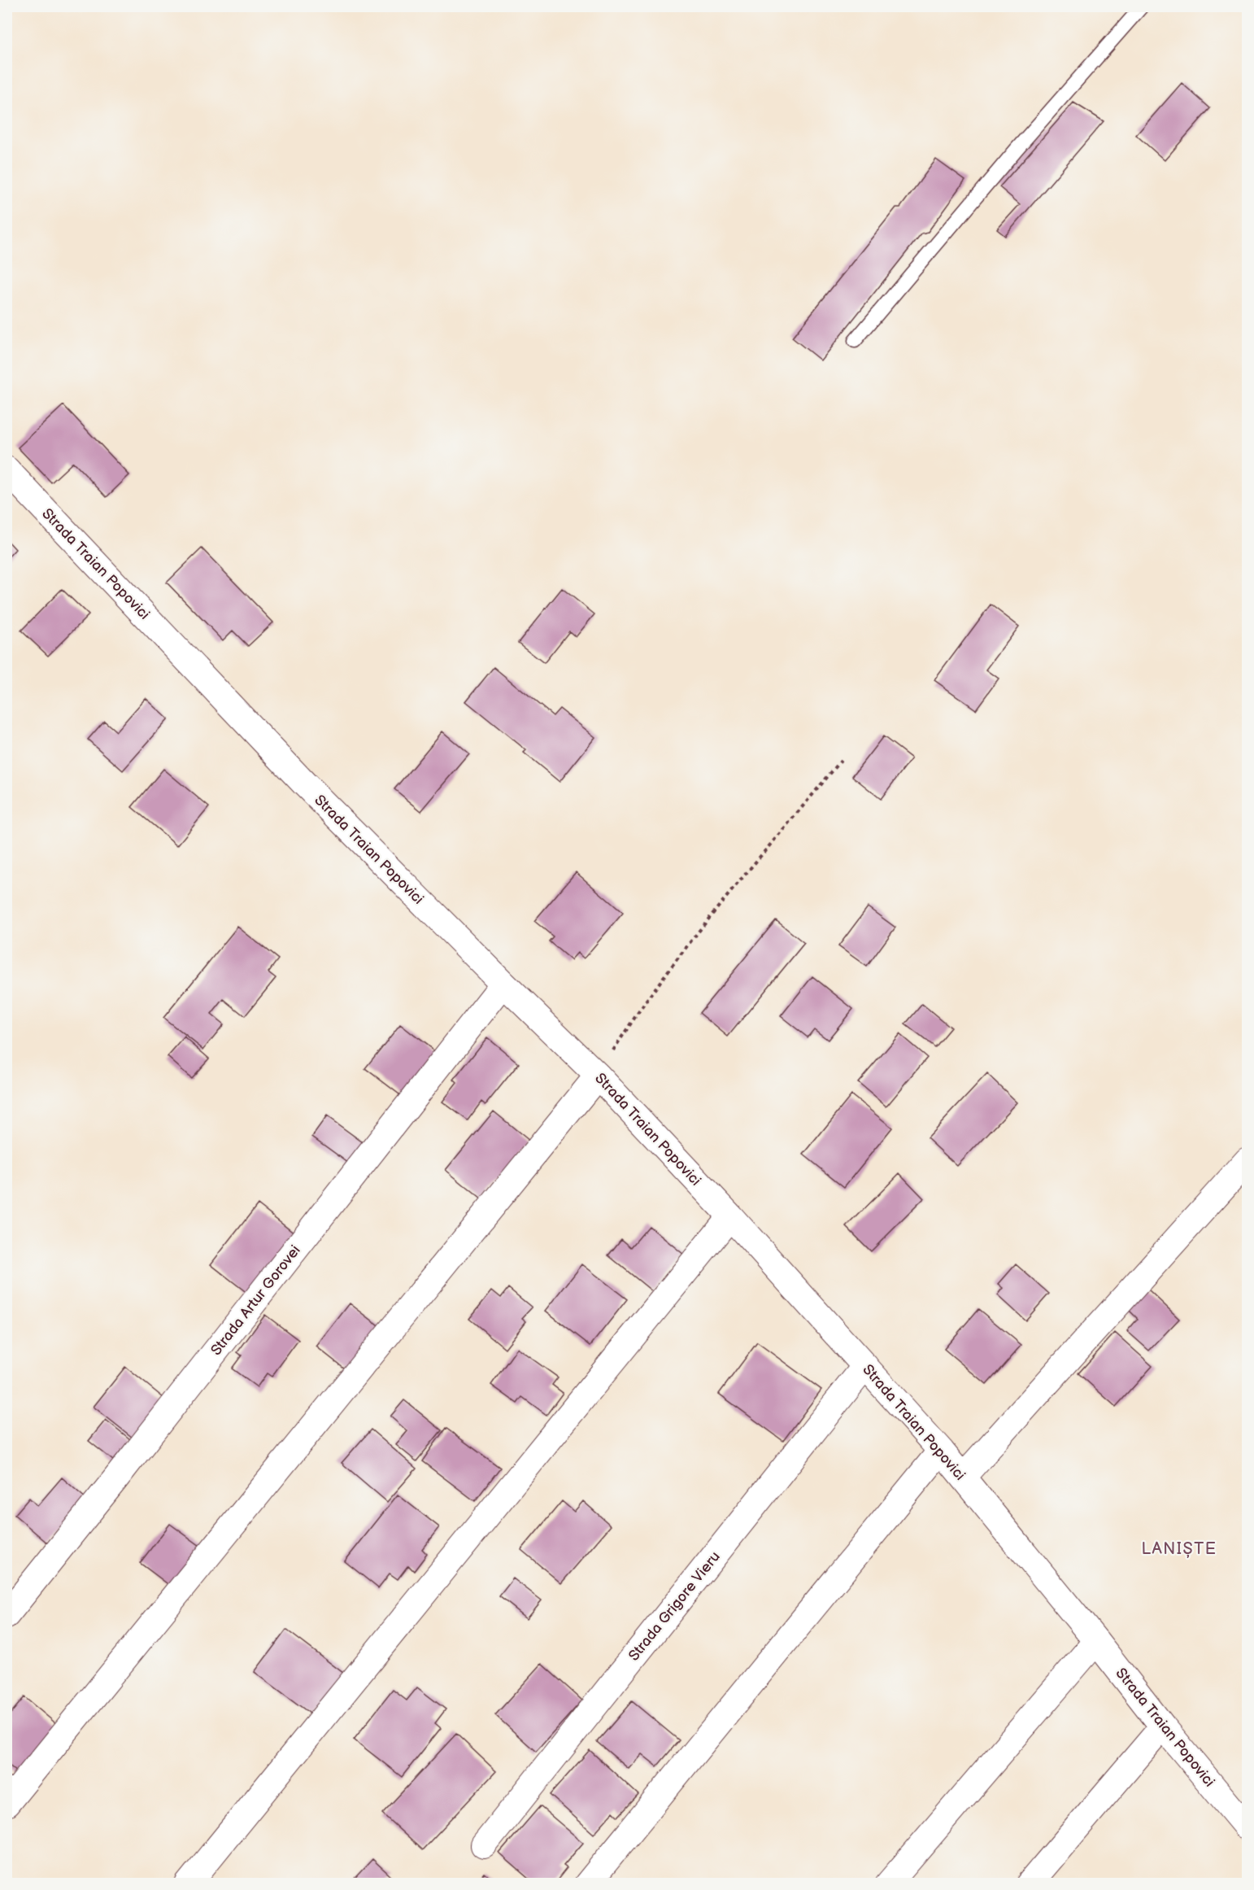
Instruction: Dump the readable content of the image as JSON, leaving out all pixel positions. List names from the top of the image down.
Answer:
{
  "streets": {
    "street": ["Strada Traian Popovici", "Strada Artur Gorovei", "Strada Grigore Vieru"]
  },
  "crossings": [
    ["Strada Traian Popovici", "Strada Artur Gorovei"],
    ["Strada Traian Popovici", "Strada Grigore Vieru"]
  ],
  "districts": ["LANIȘTE"]
}
